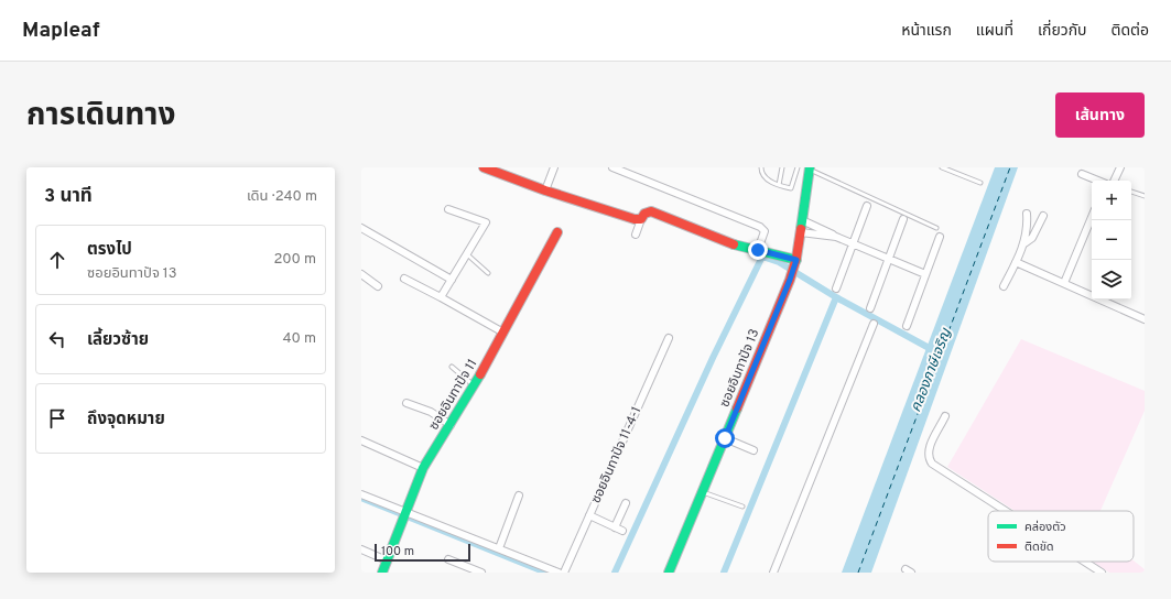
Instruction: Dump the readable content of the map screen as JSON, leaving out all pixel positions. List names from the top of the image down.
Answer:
{
  "streets": {
    "street": ["ซอยอินทาปัจ 13", "ซอยอินทาปัจ 11", "ซอยอินทาปัจ 11-4-1"]
  },
  "water": ["คลองภาษีเจริญ"],
  "legend": ["คล่องตัว", "ติดขัด"],
  "scale_bar": "100 m",
  "page": {
    "header": "Mapleaf",
    "nav": [
      "หน้าแรก",
      "แผนที่",
      "เกี่ยวกับ",
      "ติดต่อ"
    ],
    "title": "การเดินทาง",
    "buttons": "เส้นทาง",
    "heading": ["3 นาที", "เดิน · 240 m"],
    "map_buttons": ["+", "−"],
    "list": [
      ["ตรงไป", "ซอยอินทาปัจ 13", "200 m"],
      ["เลี้ยวซ้าย", "40 m"],
      "ถึงจุดหมาย"
    ],
    "scale": "100 m"
  }
}
